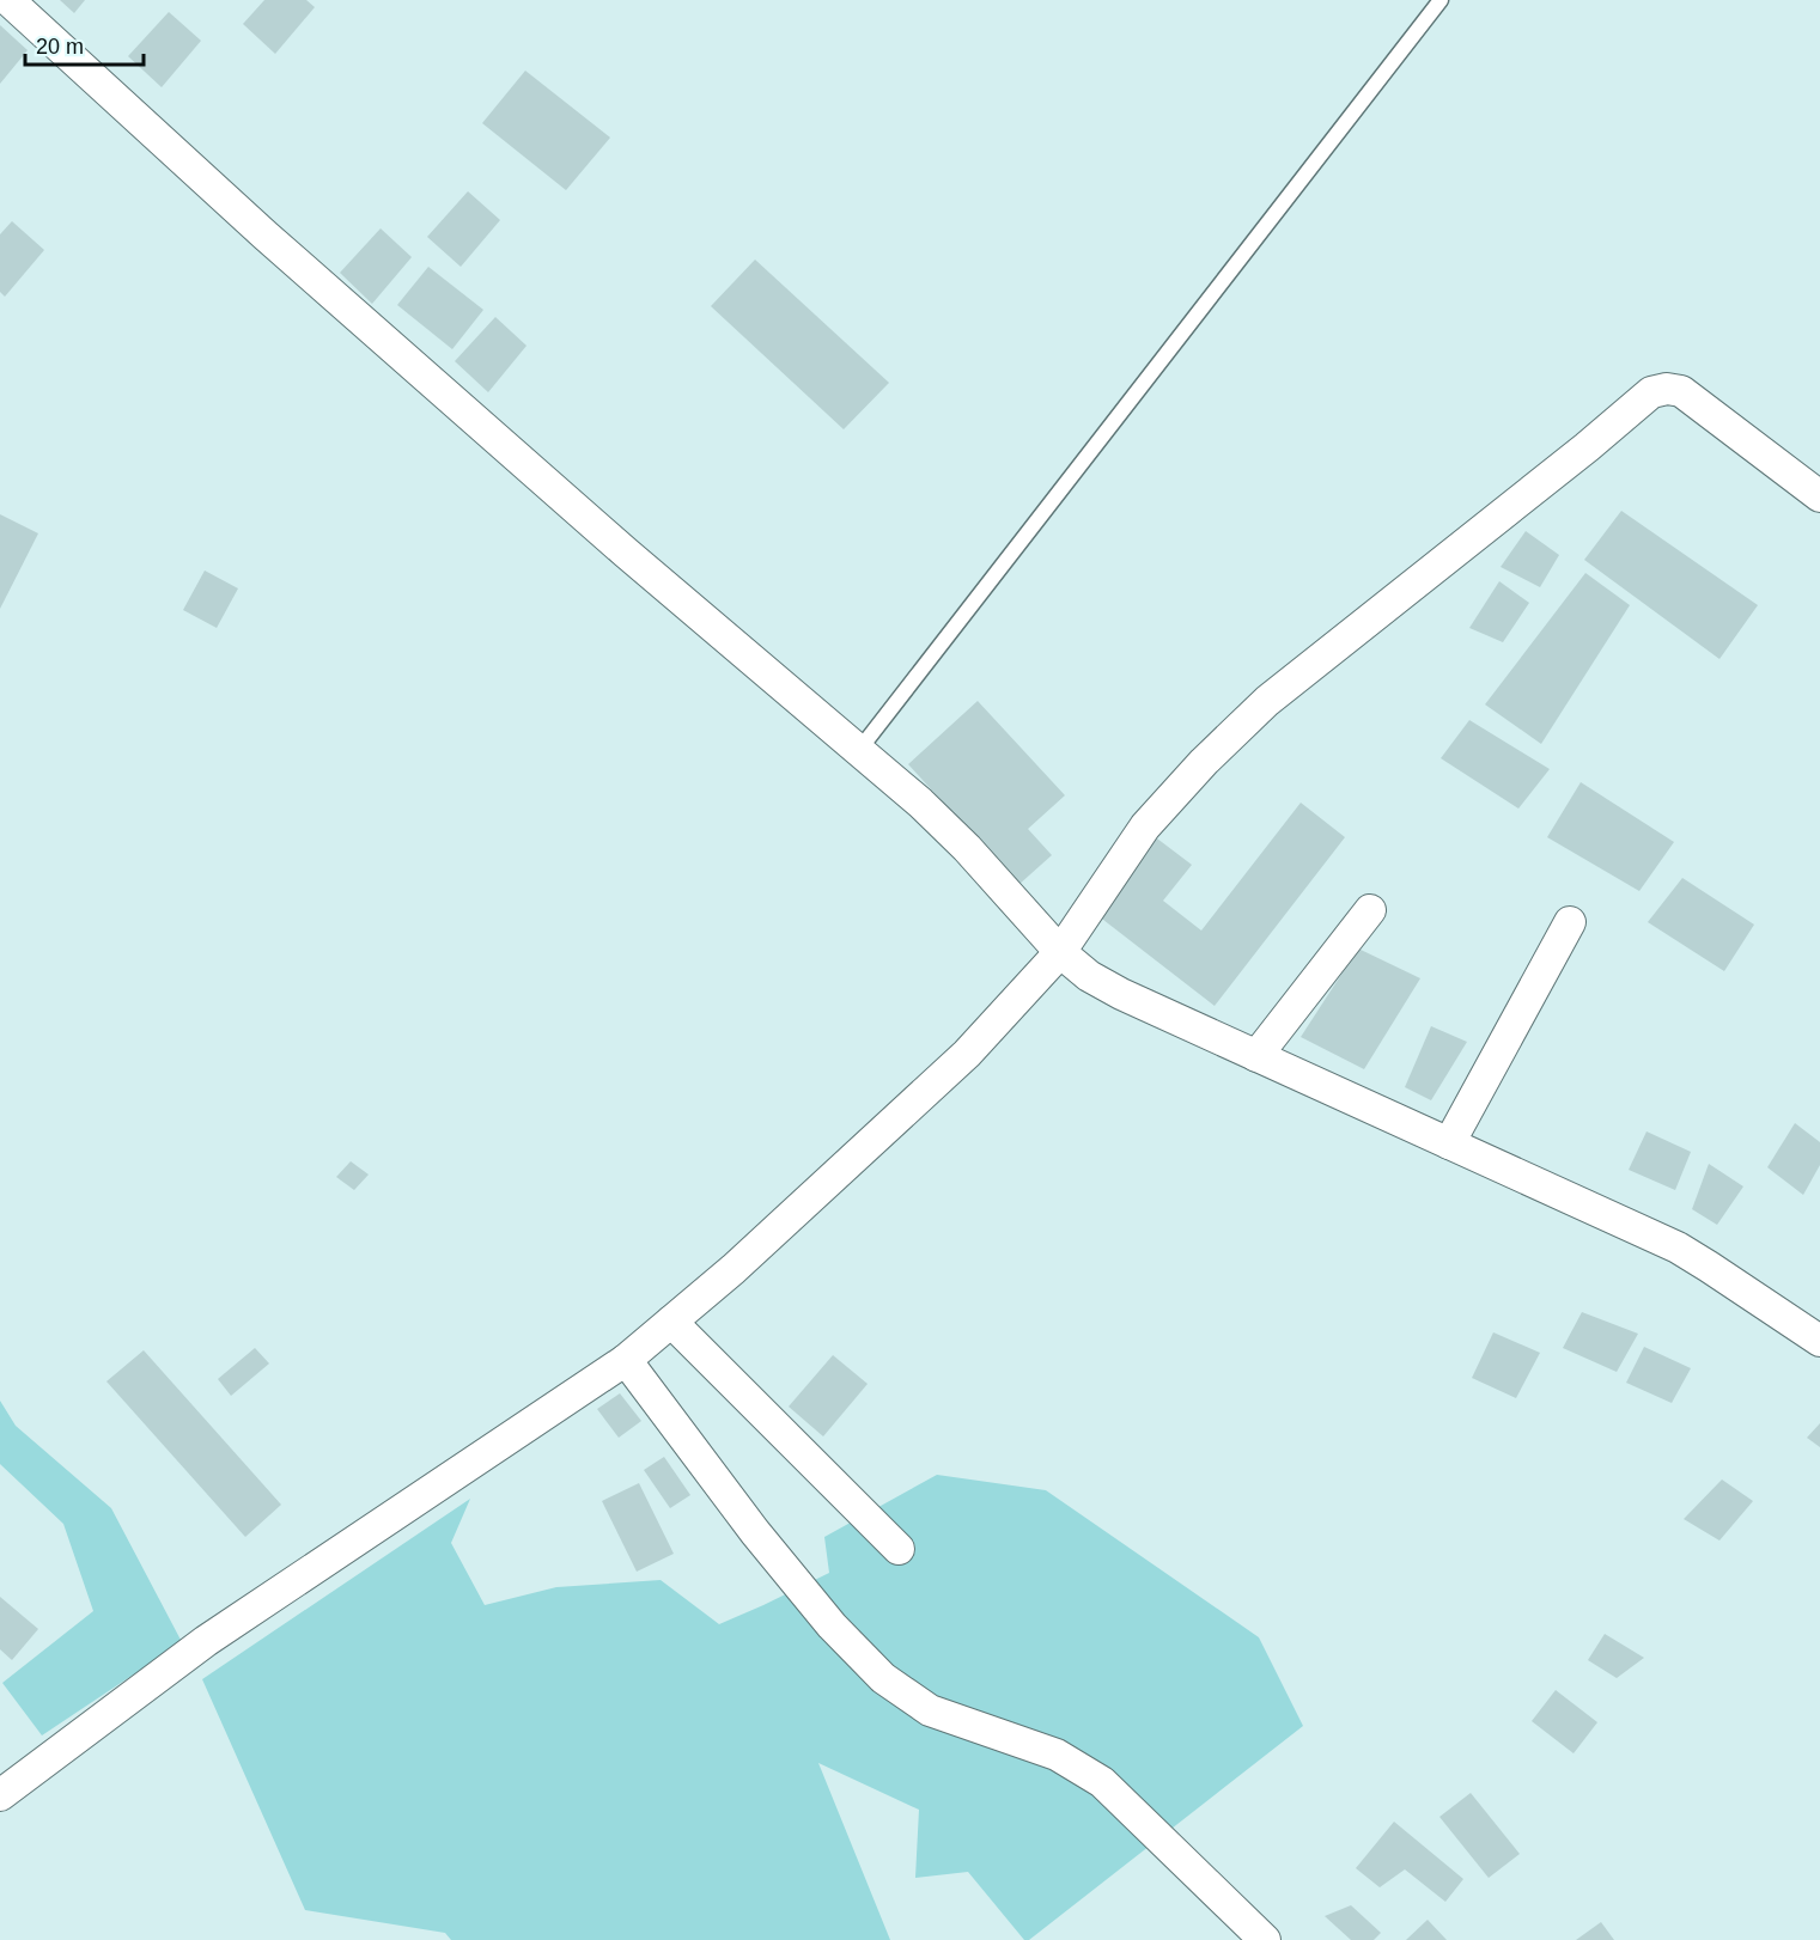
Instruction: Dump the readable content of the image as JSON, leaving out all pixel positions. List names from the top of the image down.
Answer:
{
  "scale_bar": "20 m"
}
